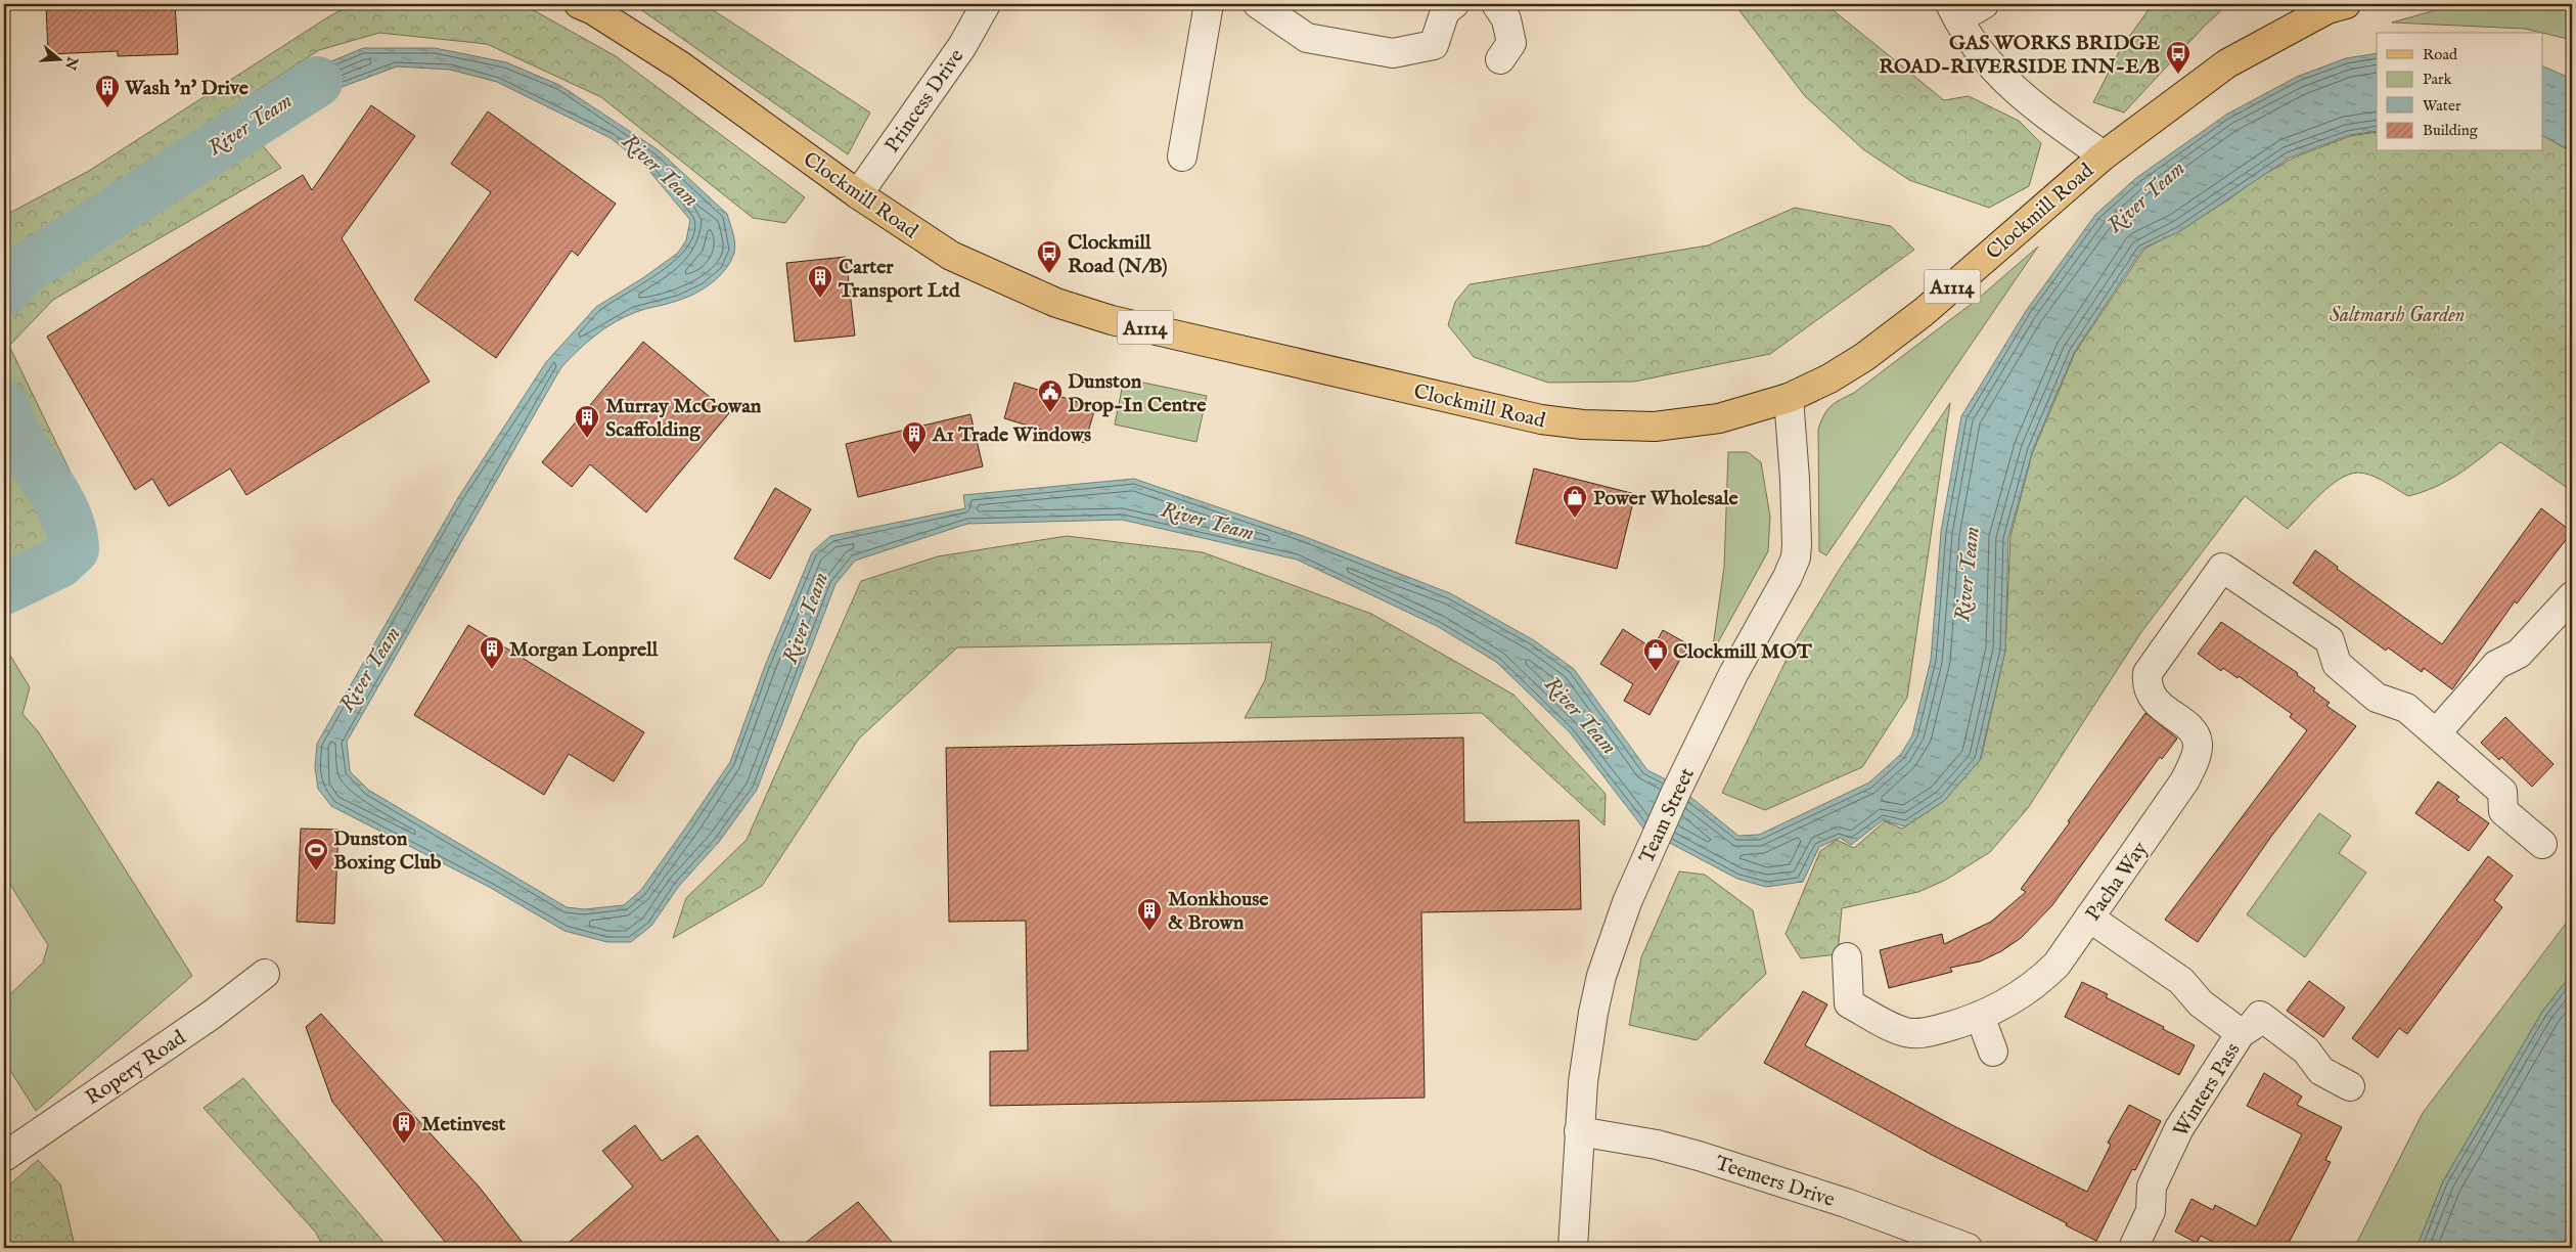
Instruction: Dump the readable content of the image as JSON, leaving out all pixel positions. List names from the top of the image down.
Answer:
{
  "streets": {
    "main road": ["Clockmill Road", "A1114"],
    "street": [
      "Princess Drive",
      "Team Street",
      "Pacha Way",
      "Ropery Road",
      "Winters Pass",
      "Teemers Drive"
    ]
  },
  "crossings": [
    ["Princess Drive", "Clockmill Road"],
    ["Clockmill Road", "Team Street"],
    ["Team Street", "Teemers Drive"]
  ],
  "water": ["River Team"],
  "parks": ["Saltmarsh Garden"],
  "places": {
    "bus stop": ["GAS WORKS BRIDGE ROAD-RIVERSIDE INN-E/B", "Clockmill Road (N/B)"],
    "building": [
      "Wash 'n' Drive",
      "Carter Transport Ltd",
      "Murray McGowan Scaffolding",
      "A1 Trade Windows",
      "Morgan Lonprell",
      "Monkhouse & Brown",
      "Metinvest"
    ],
    "public building": ["Dunston Drop-In Centre"],
    "shop": ["Power Wholesale", "Clockmill MOT"],
    "sports": ["Dunston Boxing Club"]
  },
  "legend": [
    "Road",
    "Park",
    "Water",
    "Building"
  ],
  "north": "right"
}
